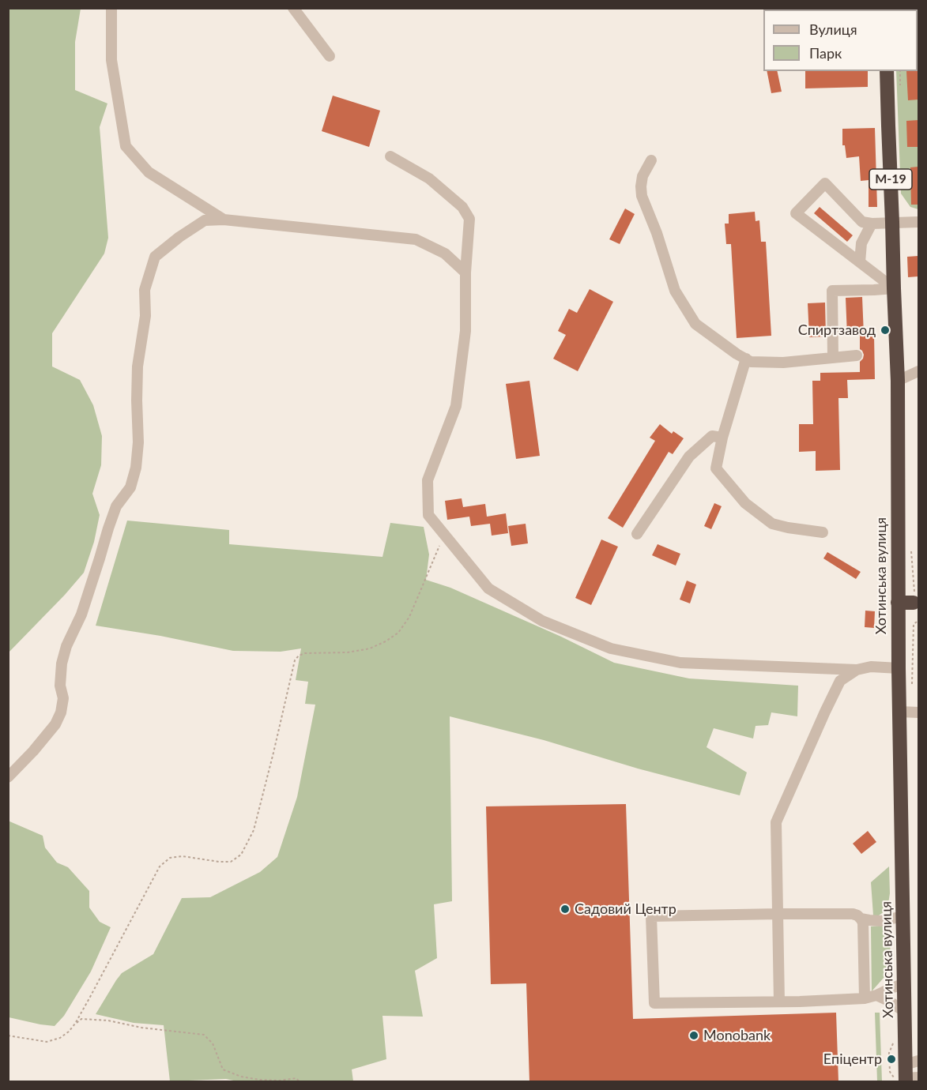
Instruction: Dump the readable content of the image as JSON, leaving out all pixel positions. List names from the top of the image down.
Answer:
{
  "streets": {
    "highway": ["М-19", "Хотинська вулиця"]
  },
  "places": [
    "Спиртзавод",
    "Садовий Центр",
    "Monobank",
    "Епіцентр"
  ],
  "legend": ["Вулиця", "Парк"]
}
